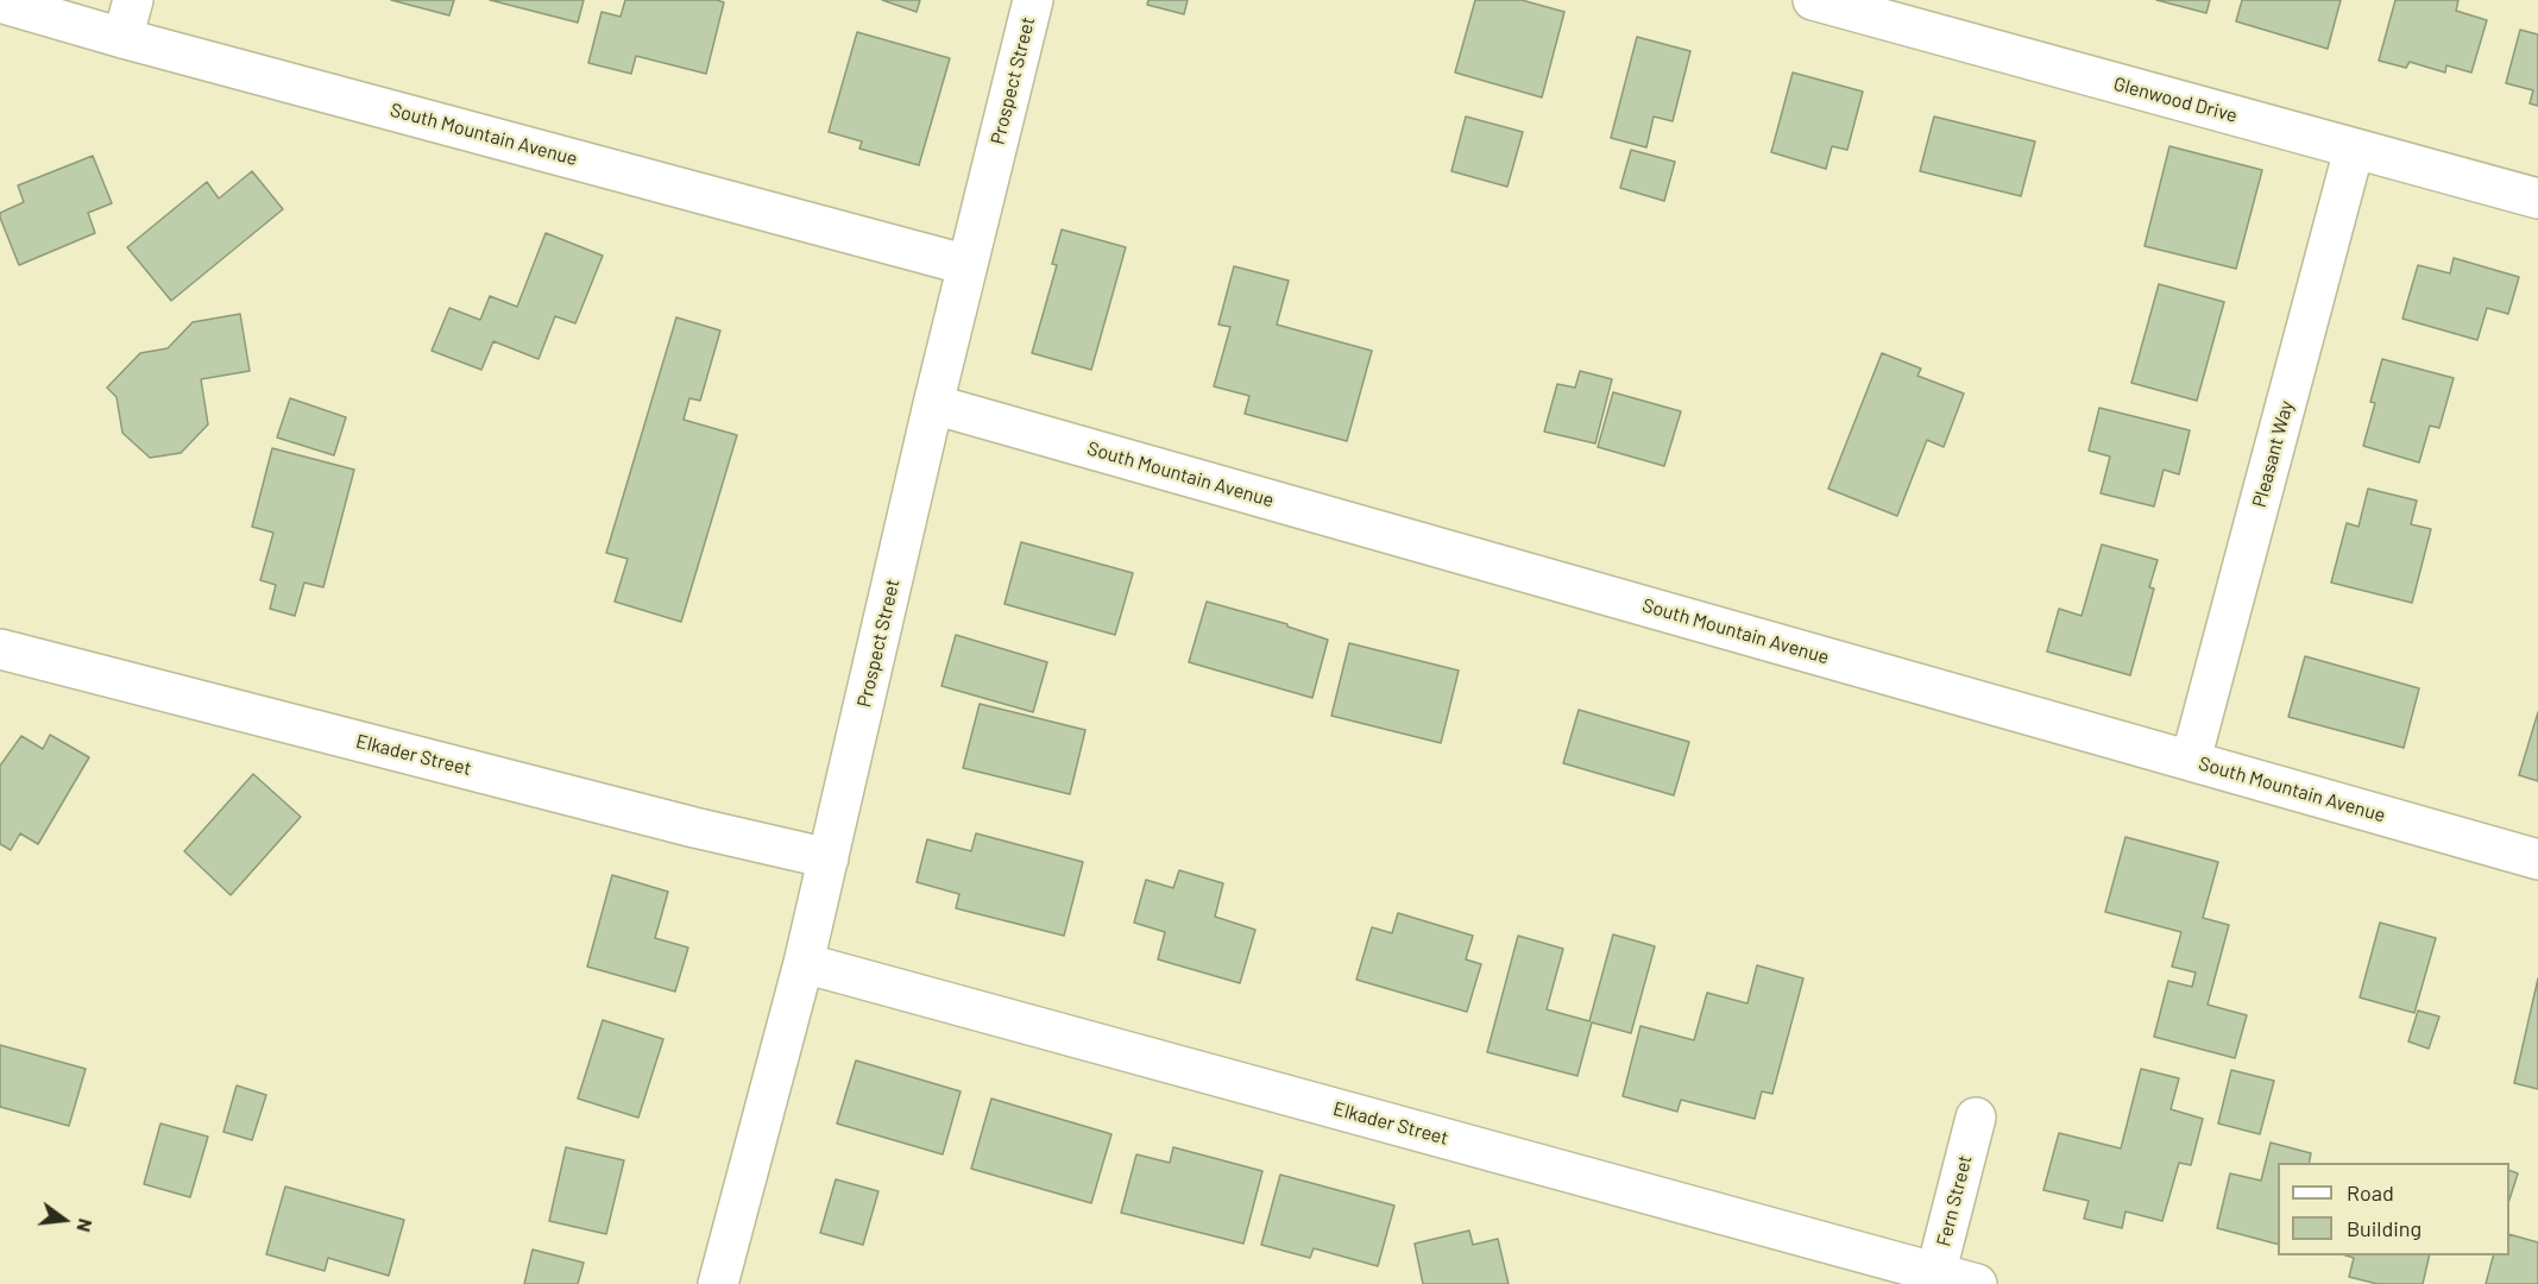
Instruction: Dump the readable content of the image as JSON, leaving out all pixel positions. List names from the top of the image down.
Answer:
{
  "streets": {
    "street": [
      "Prospect Street",
      "Glenwood Drive",
      "South Mountain Avenue",
      "Pleasant Way",
      "Elkader Street",
      "Fern Street"
    ]
  },
  "crossings": [
    ["Prospect Street", "South Mountain Avenue"],
    ["Prospect Street", "Elkader Street"],
    ["Glenwood Drive", "Pleasant Way"],
    ["South Mountain Avenue", "Pleasant Way"],
    ["Elkader Street", "Fern Street"]
  ],
  "legend": ["Road", "Building"],
  "north": "right"
}
